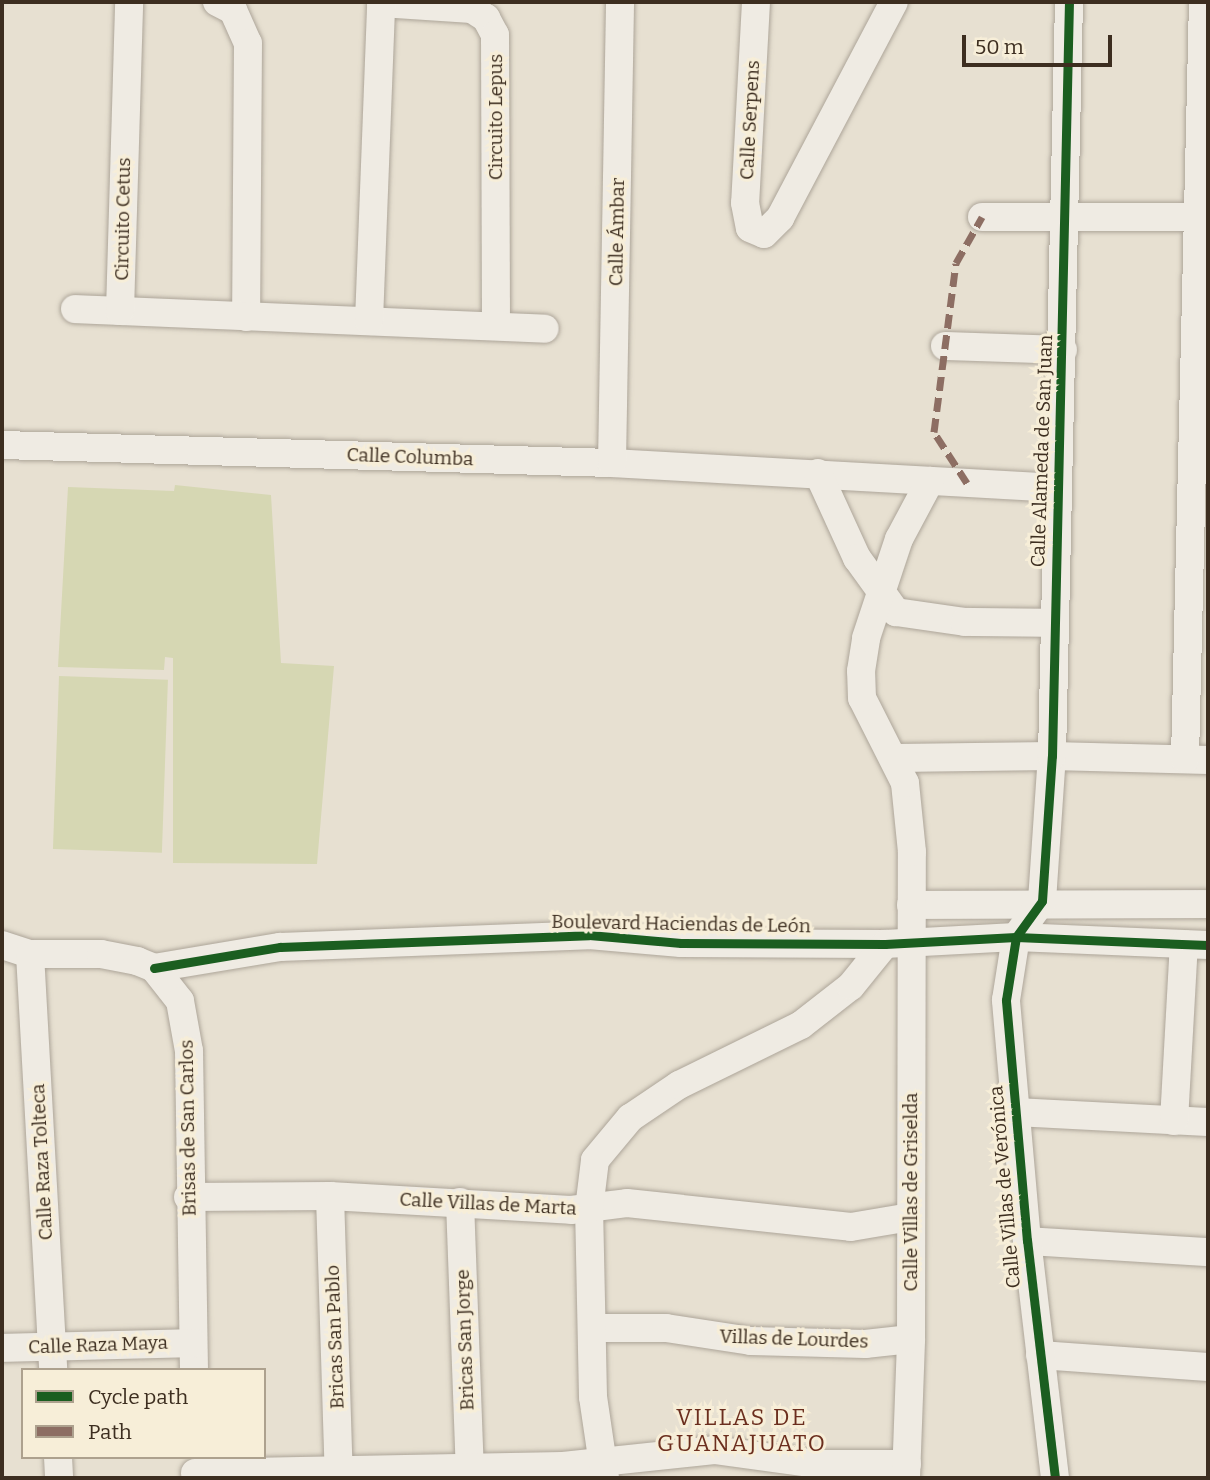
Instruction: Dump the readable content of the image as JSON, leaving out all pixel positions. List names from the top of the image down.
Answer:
{
  "streets": {
    "street": [
      "Circuito Lepus",
      "Calle Serpens",
      "Circuito Cetus",
      "Calle Ámbar",
      "Calle Alameda de San Juan",
      "Calle Columba",
      "Boulevard Haciendas de León",
      "Brisas de San Carlos",
      "Calle Raza Tolteca",
      "Calle Villas de Verónica",
      "Calle Villas de Griselda",
      "Calle Villas de Marta",
      "Bricas San Pablo",
      "Villas de Lourdes",
      "Bricas San Jorge",
      "Calle Raza Maya"
    ]
  },
  "crossings": [
    ["Calle Ámbar", "Calle Columba"],
    ["Calle Alameda de San Juan", "Calle Columba"],
    ["Calle Alameda de San Juan", "Calle Villas de Verónica"],
    ["Calle Columba", "Calle Villas de Griselda"],
    ["Boulevard Haciendas de León", "Brisas de San Carlos"],
    ["Boulevard Haciendas de León", "Calle Villas de Verónica"],
    ["Boulevard Haciendas de León", "Calle Villas de Griselda"],
    ["Brisas de San Carlos", "Calle Villas de Marta"],
    ["Brisas de San Carlos", "Calle Raza Maya"],
    ["Calle Raza Tolteca", "Calle Raza Maya"],
    ["Calle Villas de Griselda", "Calle Villas de Marta"],
    ["Calle Villas de Griselda", "Villas de Lourdes"],
    ["Calle Villas de Marta", "Bricas San Pablo"],
    ["Calle Villas de Marta", "Bricas San Jorge"]
  ],
  "districts": ["VILLAS DE GUANAJUATO"],
  "legend": ["Cycle path", "Path"],
  "scale_bar": "50 m"
}
